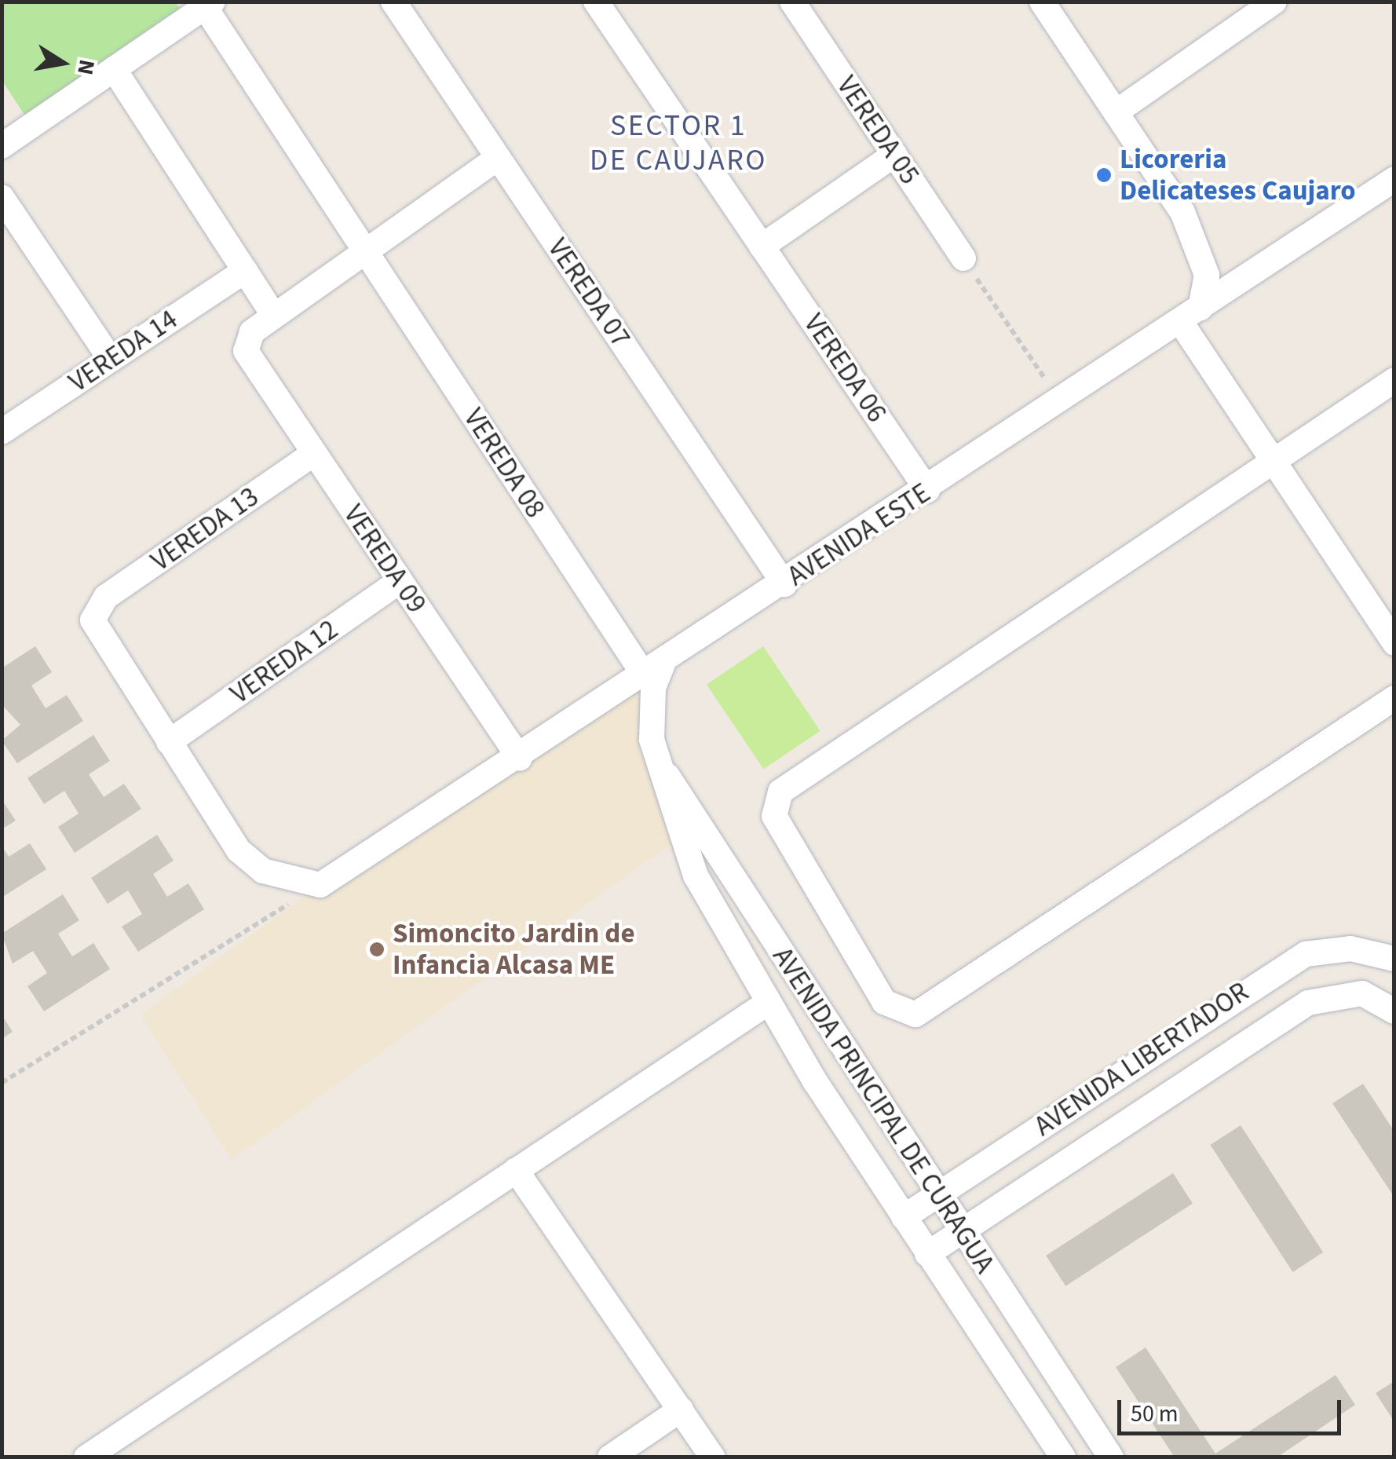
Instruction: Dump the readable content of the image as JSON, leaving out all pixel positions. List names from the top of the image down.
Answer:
{
  "streets": {
    "street": [
      "VEREDA 05",
      "VEREDA 07",
      "VEREDA 14",
      "VEREDA 06",
      "VEREDA 08",
      "VEREDA 13",
      "AVENIDA ESTE",
      "VEREDA 09",
      "VEREDA 12",
      "AVENIDA LIBERTADOR",
      "AVENIDA PRINCIPAL DE CURAGUA"
    ]
  },
  "crossings": [
    ["VEREDA 07", "AVENIDA ESTE"],
    ["VEREDA 06", "AVENIDA ESTE"],
    ["VEREDA 08", "AVENIDA ESTE"],
    ["VEREDA 08", "AVENIDA PRINCIPAL DE CURAGUA"],
    ["VEREDA 13", "VEREDA 09"],
    ["VEREDA 13", "VEREDA 12"],
    ["AVENIDA ESTE", "VEREDA 09"],
    ["AVENIDA ESTE", "AVENIDA PRINCIPAL DE CURAGUA"],
    ["VEREDA 09", "VEREDA 12"],
    ["AVENIDA LIBERTADOR", "AVENIDA PRINCIPAL DE CURAGUA"]
  ],
  "districts": ["SECTOR 1 DE CAUJARO"],
  "places": ["Licoreria Delicateses Caujaro", "Simoncito Jardin de Infancia Alcasa ME"],
  "scale_bar": "50 m",
  "north": "right"
}
